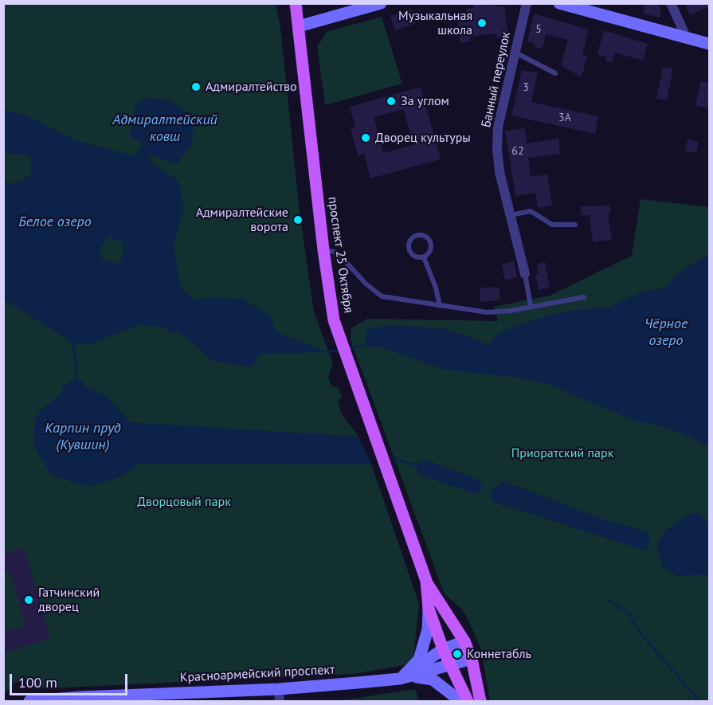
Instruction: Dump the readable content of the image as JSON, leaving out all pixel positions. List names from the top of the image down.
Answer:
{
  "streets": {
    "main road": ["проспект 25 Октября", "Красноармейский проспект"],
    "street": ["Банный переулок"]
  },
  "water": [
    "Адмиралтейский ковш",
    "Белое озеро",
    "Чёрное озеро",
    "Карпин пруд (Кувшин)"
  ],
  "parks": ["Приоратский парк", "Дворцовый парк"],
  "places": [
    "Музыкальная школа",
    "Адмиралтейство",
    "За углом",
    "Дворец культуры",
    "Адмиралтейские ворота",
    "Гатчинский дворец",
    "Коннетабль"
  ],
  "house_numbers": [
    "5",
    "3",
    "3А",
    "62"
  ],
  "scale_bar": "100 m"
}
